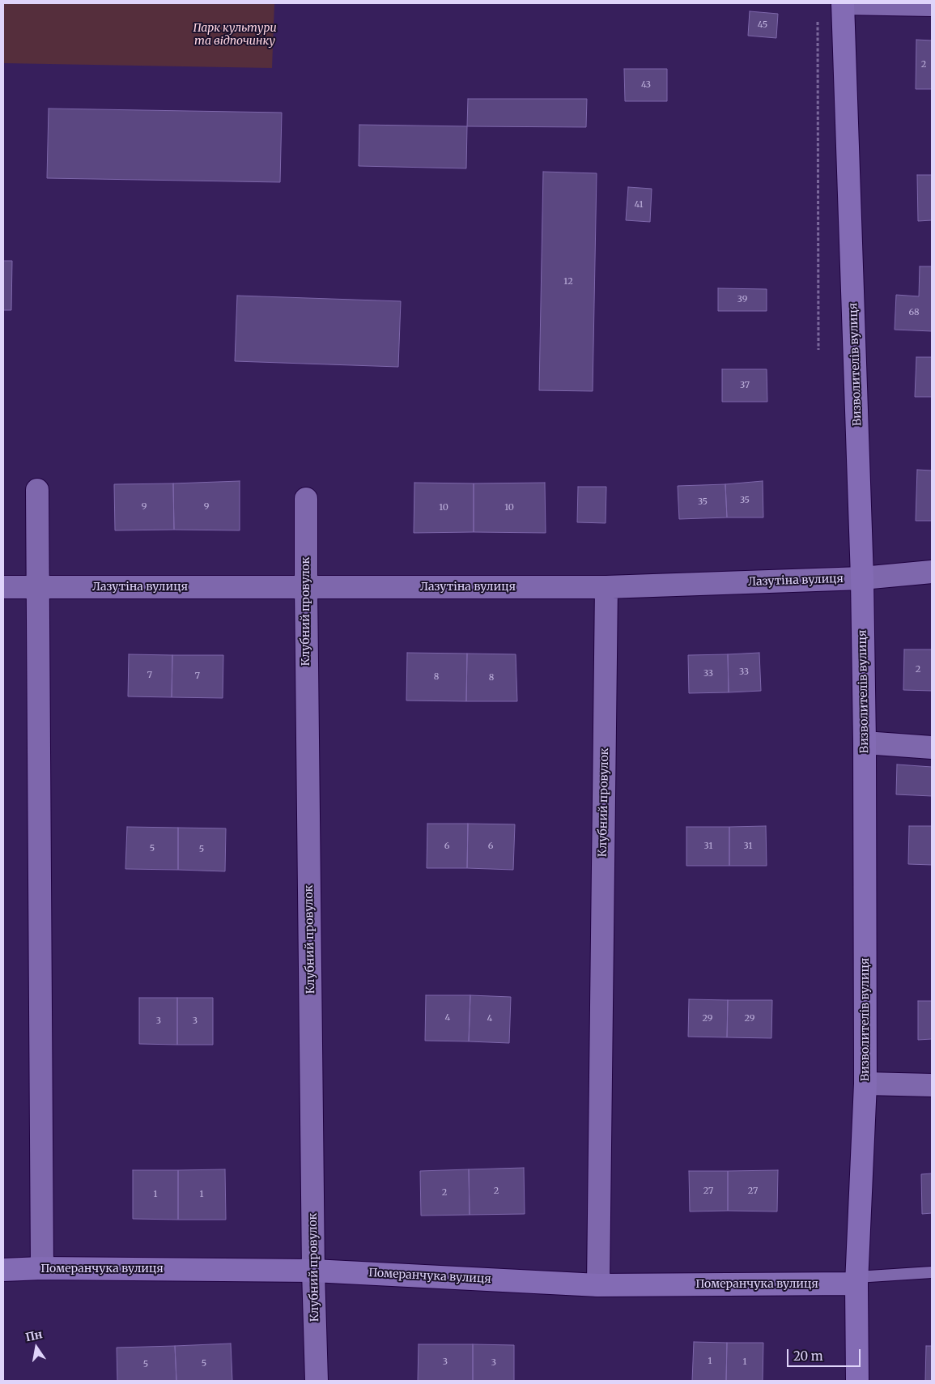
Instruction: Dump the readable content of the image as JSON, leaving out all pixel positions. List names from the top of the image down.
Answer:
{
  "streets": {
    "street": [
      "Визволителів вулиця",
      "Лазутіна вулиця",
      "Клубний провулок",
      "Померанчука вулиця"
    ]
  },
  "crossings": [
    ["Визволителів вулиця", "Лазутіна вулиця"],
    ["Визволителів вулиця", "Померанчука вулиця"],
    ["Лазутіна вулиця", "Клубний провулок"],
    ["Клубний провулок", "Померанчука вулиця"]
  ],
  "parks": ["Парк культури та відпочинку"],
  "house_numbers": [
    "45",
    "2",
    "43",
    "41",
    "12",
    "39",
    "68",
    "37",
    "35",
    "35",
    "9",
    "9",
    "10",
    "10",
    "2",
    "33",
    "33",
    "7",
    "7",
    "8",
    "8",
    "6",
    "6",
    "31",
    "31",
    "5",
    "5",
    "4",
    "4",
    "29",
    "29",
    "3",
    "3",
    "2",
    "27",
    "27",
    "2",
    "1",
    "1",
    "1",
    "3",
    "1",
    "3",
    "5",
    "5"
  ],
  "scale_bar": "20 m",
  "north": "top"
}
